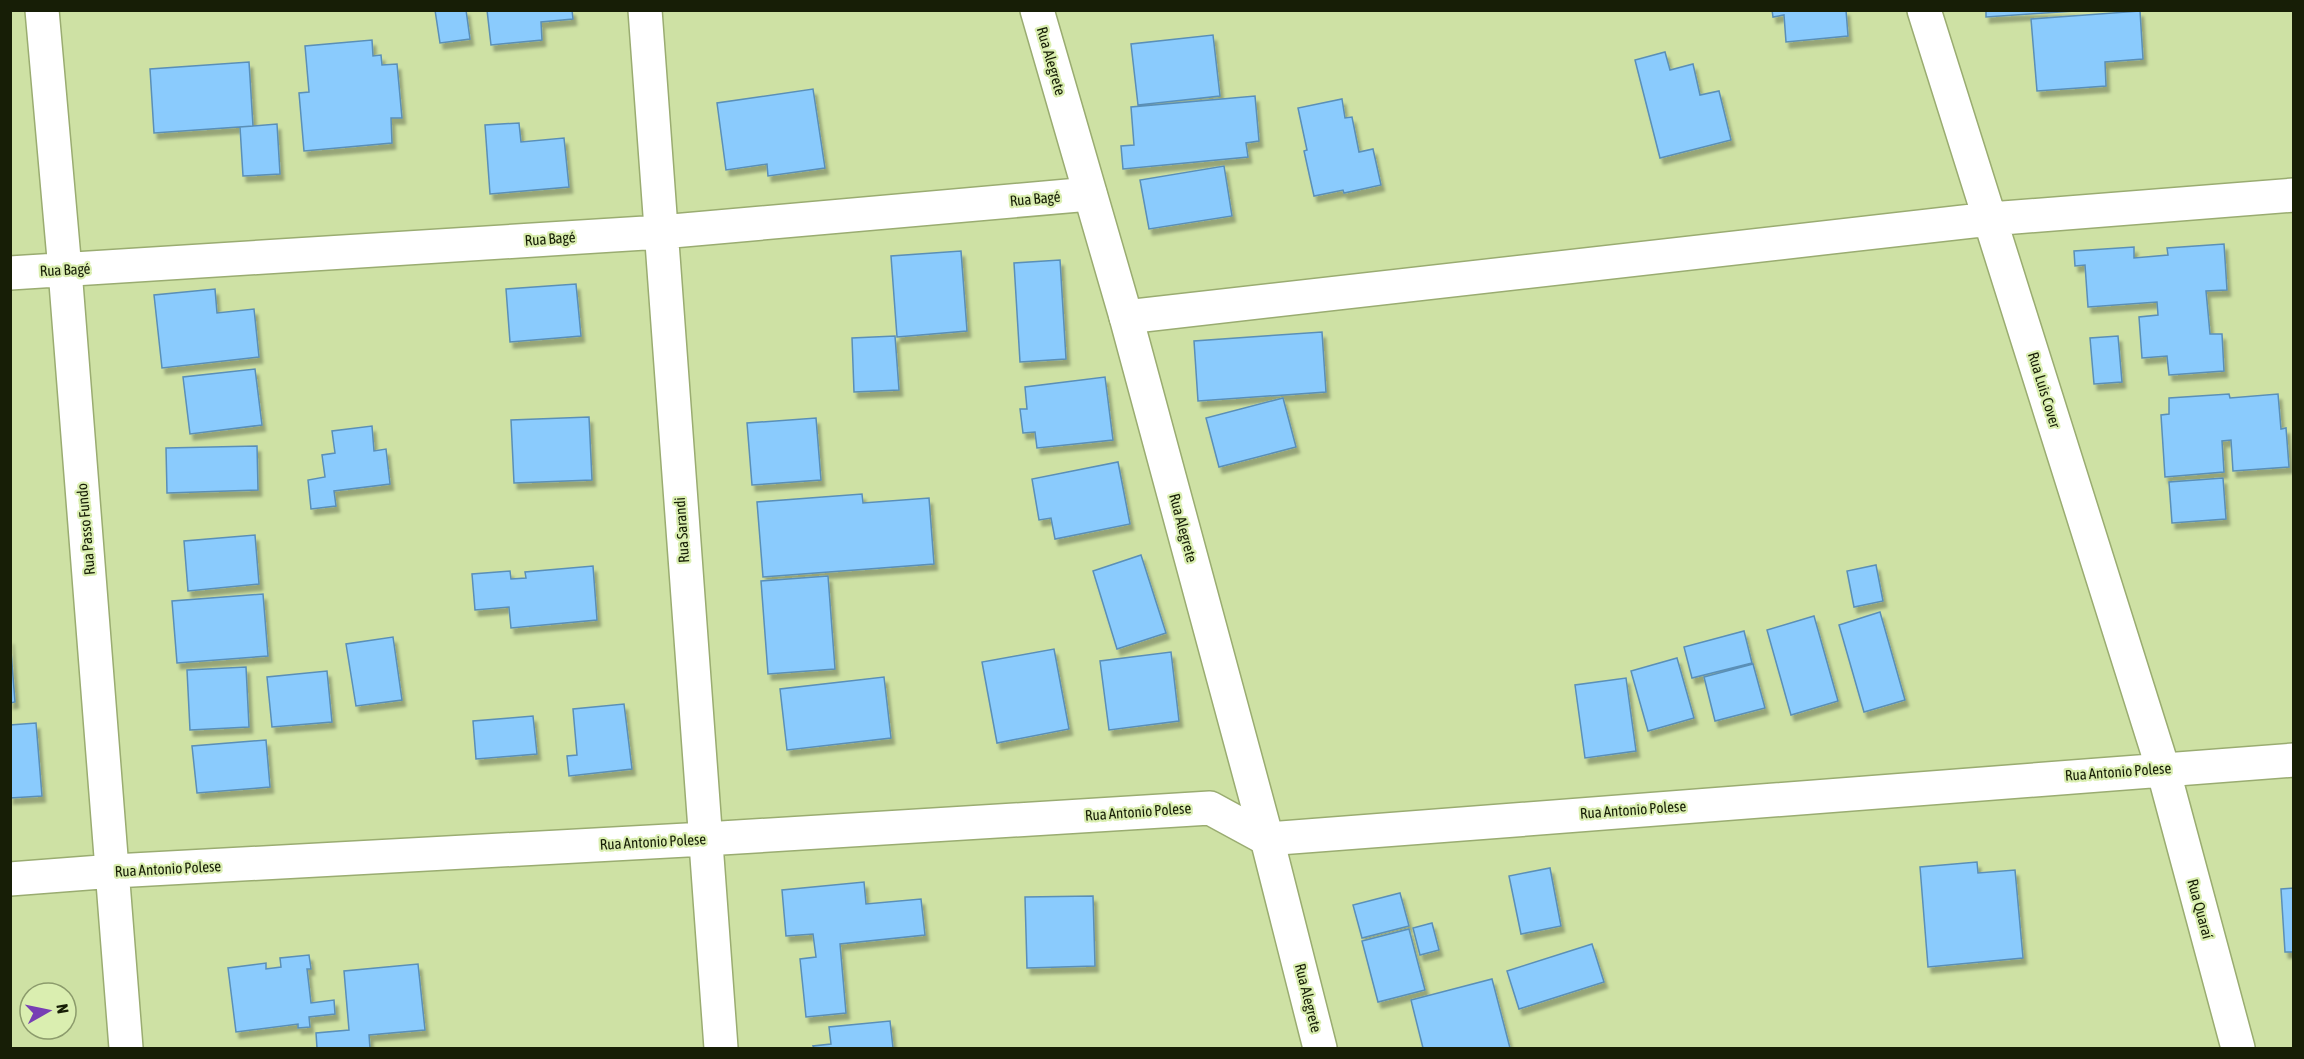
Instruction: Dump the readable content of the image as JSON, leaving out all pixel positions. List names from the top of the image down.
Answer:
{
  "streets": {
    "street": [
      "Rua Alegrete",
      "Rua Bagé",
      "Rua Luis Cover",
      "Rua Passo Fundo",
      "Rua Sarandi",
      "Rua Antonio Polese",
      "Rua Quaraí"
    ]
  },
  "crossings": [
    ["Rua Alegrete", "Rua Bagé"],
    ["Rua Alegrete", "Rua Antonio Polese"],
    ["Rua Bagé", "Rua Passo Fundo"],
    ["Rua Bagé", "Rua Sarandi"],
    ["Rua Luis Cover", "Rua Antonio Polese"],
    ["Rua Luis Cover", "Rua Quaraí"],
    ["Rua Passo Fundo", "Rua Antonio Polese"],
    ["Rua Sarandi", "Rua Antonio Polese"],
    ["Rua Antonio Polese", "Rua Quaraí"]
  ],
  "north": "right"
}
